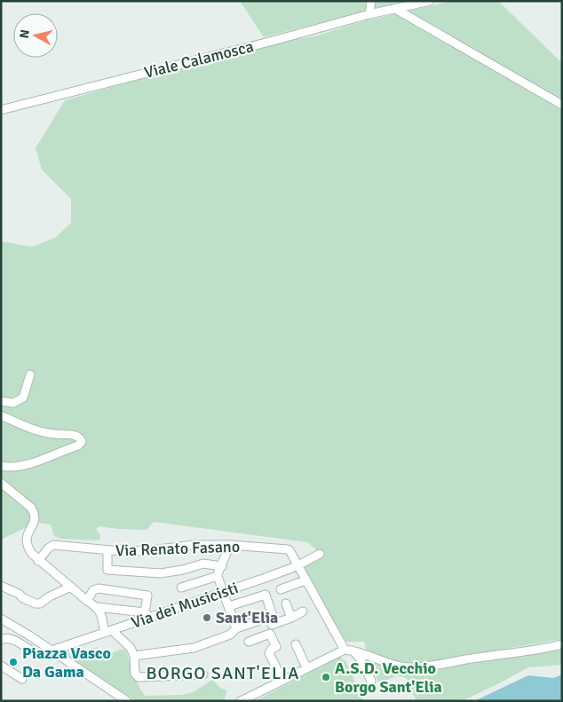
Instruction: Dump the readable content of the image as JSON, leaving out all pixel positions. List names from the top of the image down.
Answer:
{
  "streets": {
    "street": ["Viale Calamosca", "Via Renato Fasano", "Via dei Musicisti"]
  },
  "crossings": [
    ["Via Renato Fasano", "Via dei Musicisti"]
  ],
  "districts": ["BORGO SANT'ELIA"],
  "places": ["Sant'Elia", "Piazza Vasco Da Gama", "A.S.D. Vecchio Borgo Sant'Elia"],
  "north": "left"
}
